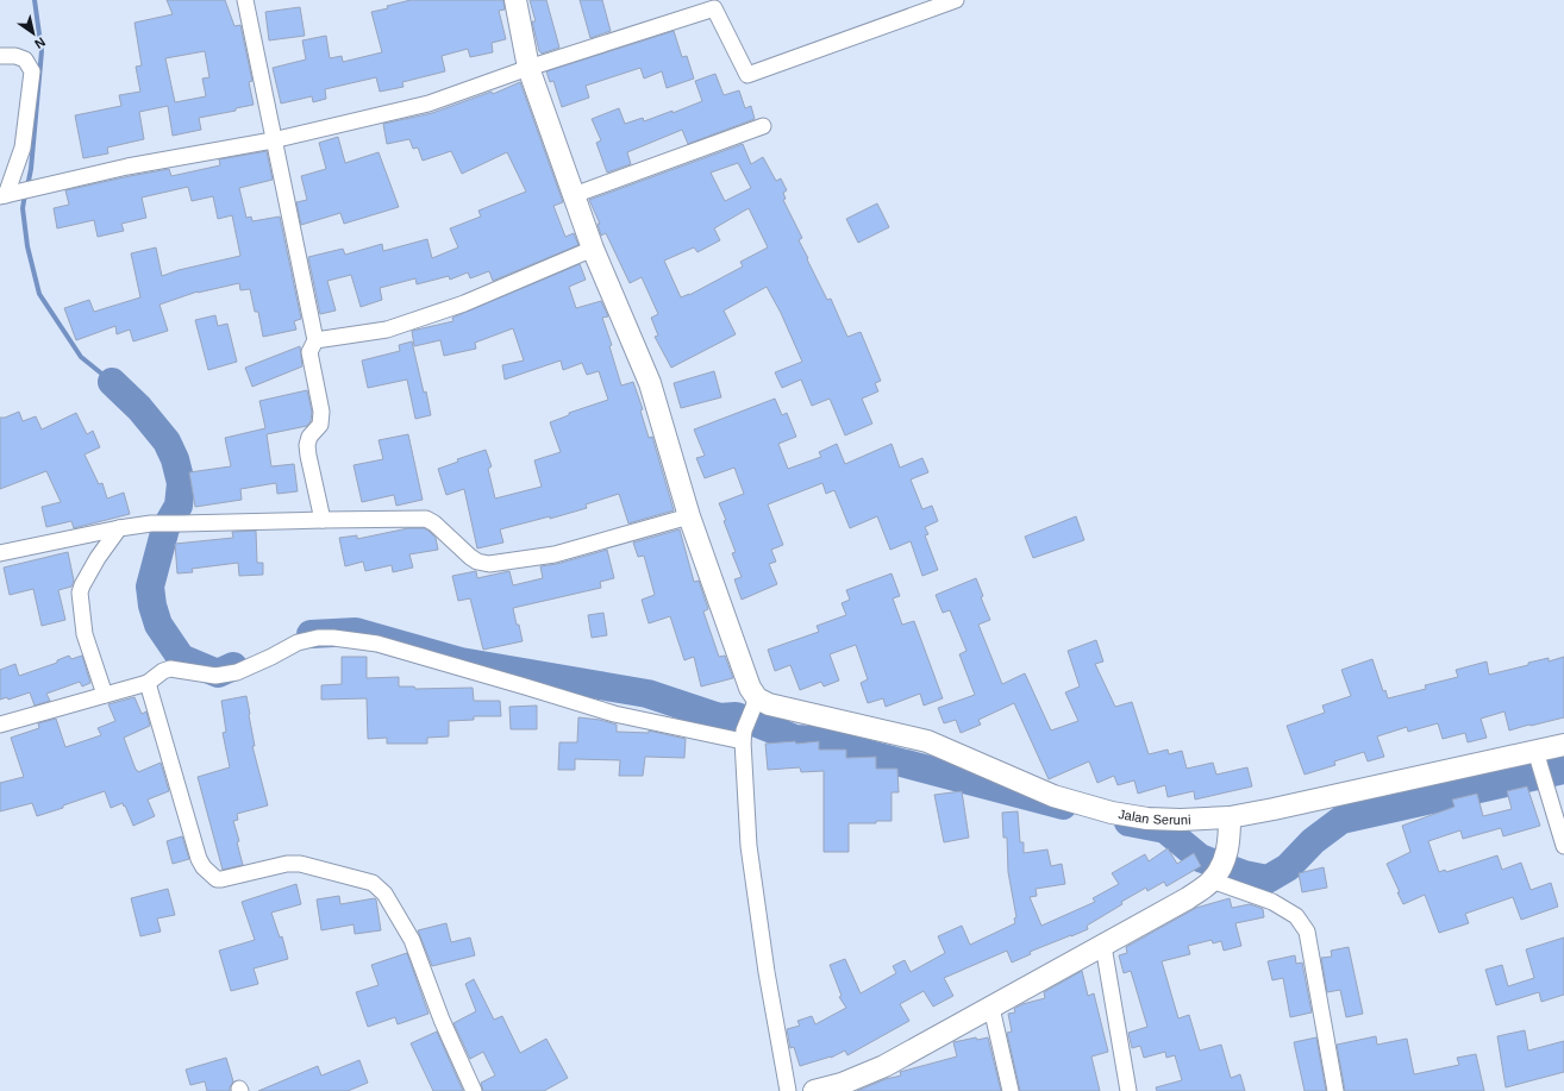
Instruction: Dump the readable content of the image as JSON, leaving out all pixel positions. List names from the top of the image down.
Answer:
{
  "streets": {
    "street": ["Jalan Seruni"]
  },
  "north": "bottom right"
}
